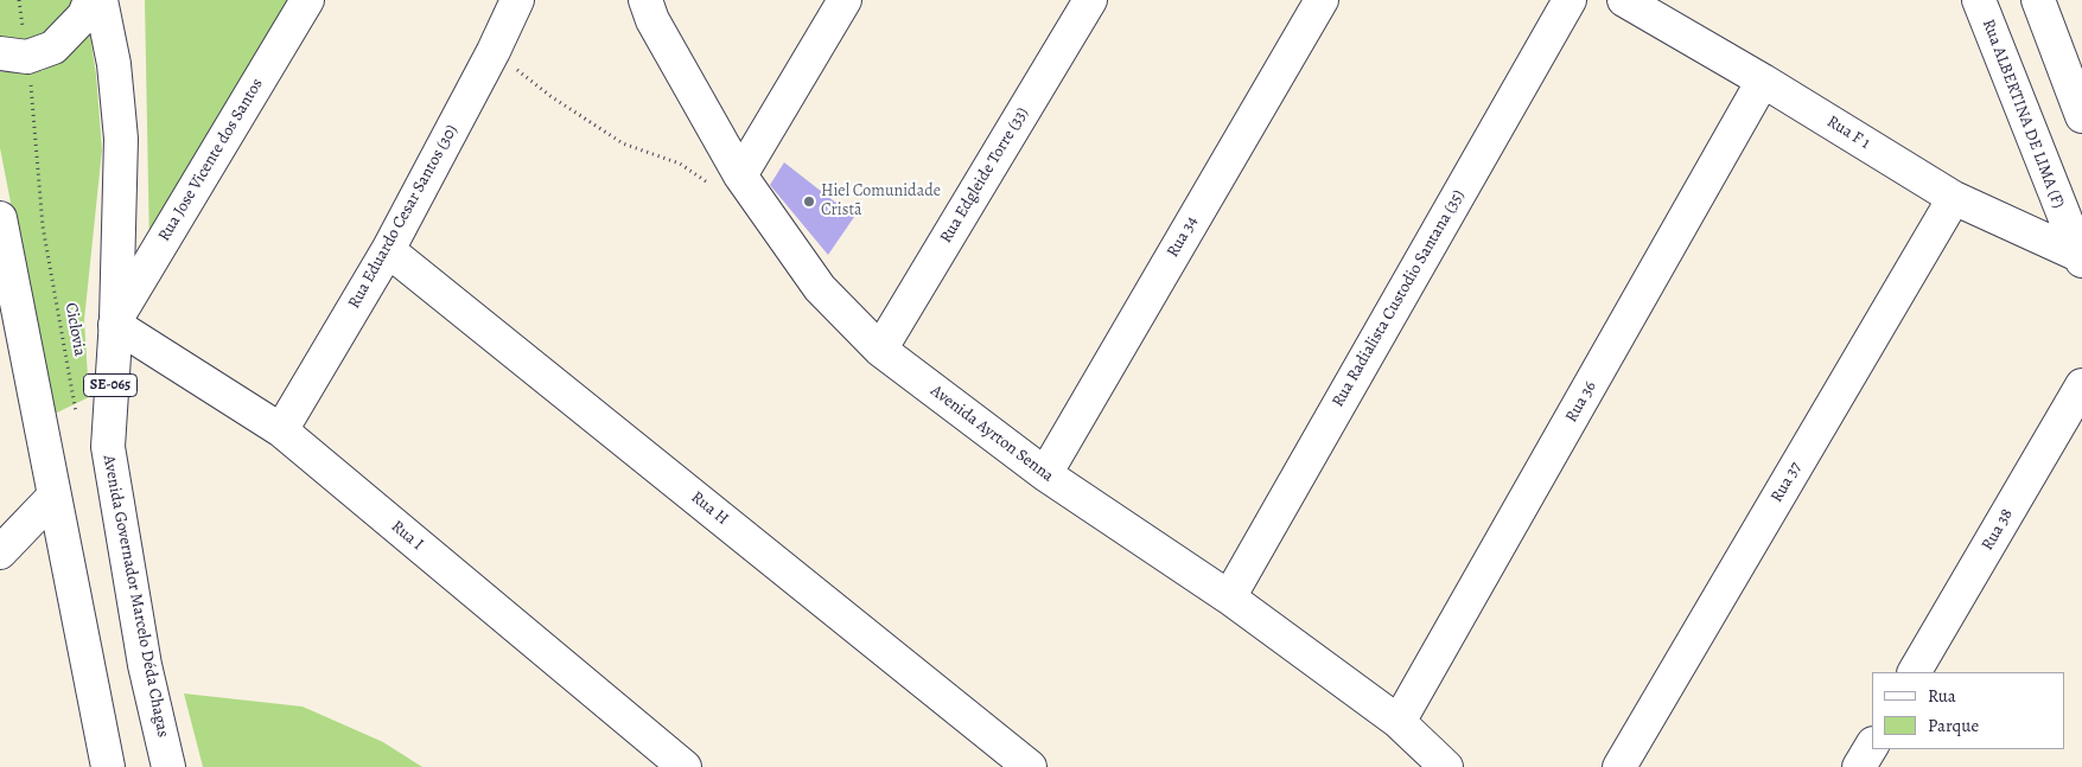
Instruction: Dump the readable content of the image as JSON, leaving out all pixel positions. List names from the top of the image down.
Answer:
{
  "streets": {
    "street": [
      "Rua ALBERTINA DE LIMA (F)",
      "Rua F 1",
      "Rua Jose Vicente dos Santos",
      "Rua Edgleide Torre (33)",
      "Rua Eduardo Cesar Santos (30)",
      "Rua 34",
      "Rua Radialista Custodio Santana (35)",
      "SE-065",
      "Rua 36",
      "Avenida Ayrton Senna",
      "Rua 37",
      "Rua H",
      "Rua 38",
      "Rua I",
      "Avenida Governador Marcelo Déda Chagas"
    ],
    "path": ["Ciclovia"]
  },
  "crossings": [
    ["Rua ALBERTINA DE LIMA (F)", "Rua F 1"],
    ["Rua F 1", "Rua 36"],
    ["Rua F 1", "Rua 37"],
    ["Rua Jose Vicente dos Santos", "Rua I"],
    ["Rua Jose Vicente dos Santos", "Avenida Governador Marcelo Déda Chagas"],
    ["Rua Edgleide Torre (33)", "Avenida Ayrton Senna"],
    ["Rua Eduardo Cesar Santos (30)", "Rua H"],
    ["Rua Eduardo Cesar Santos (30)", "Rua I"],
    ["Rua 34", "Avenida Ayrton Senna"],
    ["Rua Radialista Custodio Santana (35)", "Avenida Ayrton Senna"],
    ["Rua 36", "Avenida Ayrton Senna"],
    ["Rua I", "Avenida Governador Marcelo Déda Chagas"]
  ],
  "places": ["Hiel Comunidade Cristã"],
  "legend": ["Rua", "Parque"]
}
